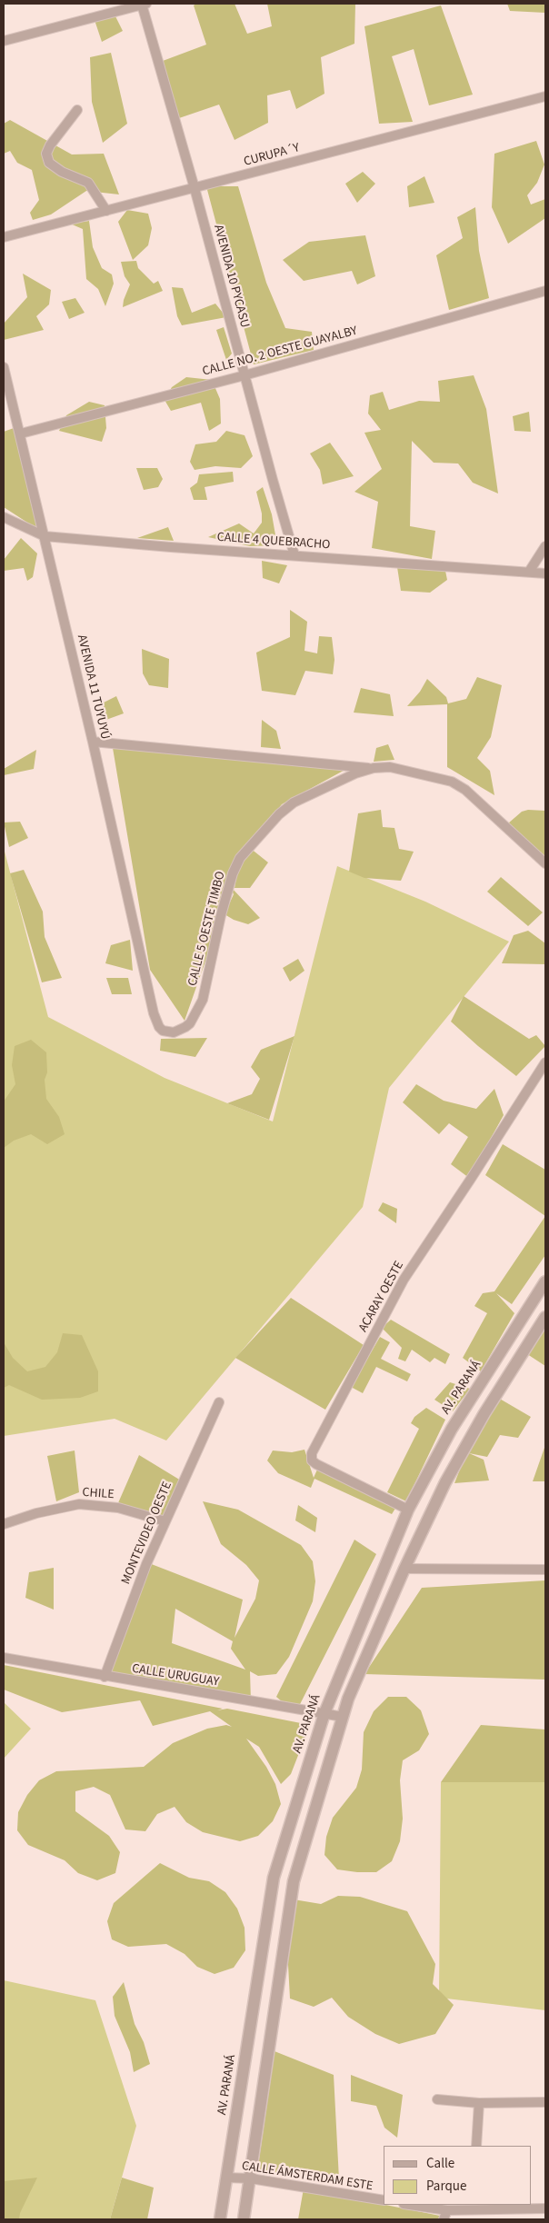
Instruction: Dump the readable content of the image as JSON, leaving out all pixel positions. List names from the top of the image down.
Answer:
{
  "streets": {
    "street": [
      "CURUPA´Y",
      "AVENIDA 10 PYCASU",
      "CALLE NO. 2 OESTE GUAYALBY",
      "CALLE 4 QUEBRACHO",
      "AVENIDA 11 TUYUYÚ",
      "CALLE 5 OESTE TIMBO",
      "ACARAY OESTE",
      "AV. PARANÁ",
      "CHILE",
      "MONTEVIDEO OESTE",
      "CALLE URUGUAY",
      "CALLE ÁMSTERDAM ESTE"
    ]
  },
  "crossings": [
    ["CURUPA´Y", "AVENIDA 10 PYCASU"],
    ["AVENIDA 10 PYCASU", "CALLE NO. 2 OESTE GUAYALBY"],
    ["AVENIDA 10 PYCASU", "CALLE 4 QUEBRACHO"],
    ["CALLE NO. 2 OESTE GUAYALBY", "AVENIDA 11 TUYUYÚ"],
    ["CALLE 4 QUEBRACHO", "AVENIDA 11 TUYUYÚ"],
    ["AVENIDA 11 TUYUYÚ", "CALLE 5 OESTE TIMBO"],
    ["ACARAY OESTE", "AV. PARANÁ"],
    ["AV. PARANÁ", "CALLE URUGUAY"],
    ["AV. PARANÁ", "CALLE ÁMSTERDAM ESTE"],
    ["CHILE", "MONTEVIDEO OESTE"],
    ["MONTEVIDEO OESTE", "CALLE URUGUAY"]
  ],
  "legend": ["Calle", "Parque"]
}
